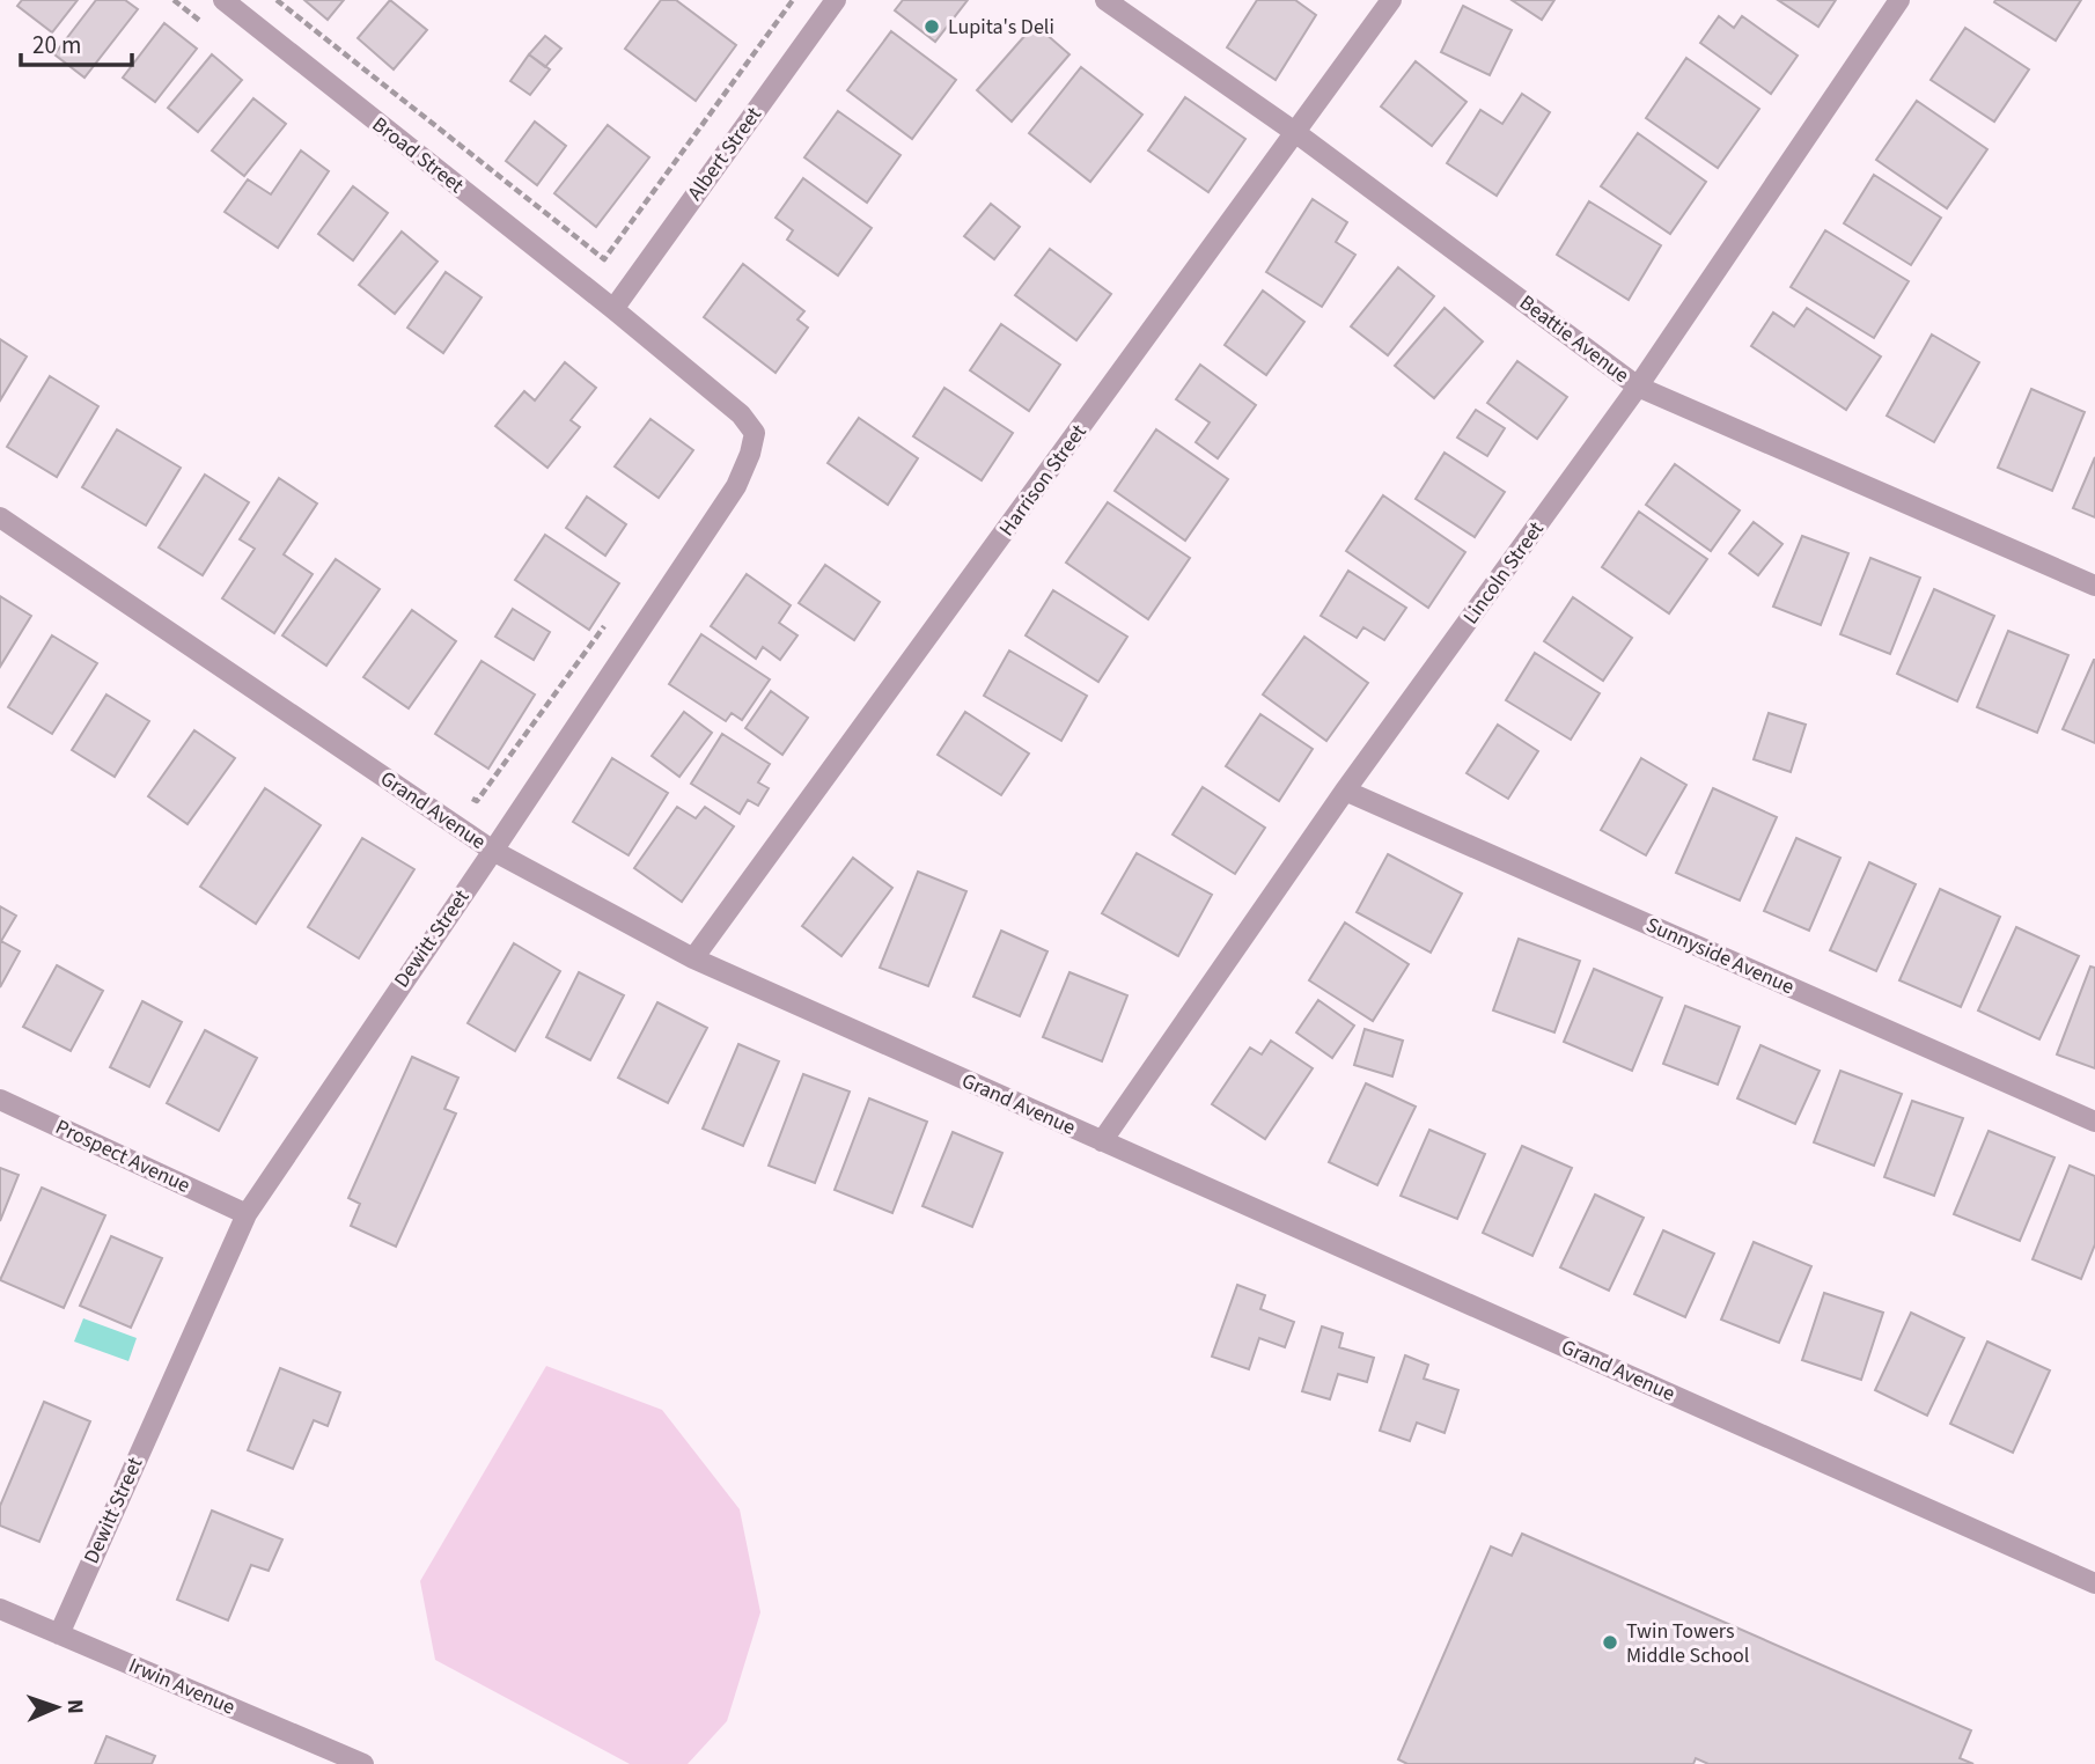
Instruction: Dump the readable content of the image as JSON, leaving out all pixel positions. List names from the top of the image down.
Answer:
{
  "streets": {
    "street": [
      "Albert Street",
      "Broad Street",
      "Beattie Avenue",
      "Harrison Street",
      "Lincoln Street",
      "Grand Avenue",
      "Dewitt Street",
      "Sunnyside Avenue",
      "Prospect Avenue",
      "Irwin Avenue"
    ]
  },
  "crossings": [
    ["Albert Street", "Broad Street"],
    ["Albert Street", "Dewitt Street"],
    ["Broad Street", "Dewitt Street"],
    ["Beattie Avenue", "Harrison Street"],
    ["Beattie Avenue", "Lincoln Street"],
    ["Harrison Street", "Grand Avenue"],
    ["Lincoln Street", "Grand Avenue"],
    ["Lincoln Street", "Sunnyside Avenue"],
    ["Grand Avenue", "Dewitt Street"],
    ["Dewitt Street", "Prospect Avenue"],
    ["Dewitt Street", "Irwin Avenue"]
  ],
  "places": ["Lupita's Deli", "Twin Towers Middle School"],
  "scale_bar": "20 m",
  "north": "right"
}
